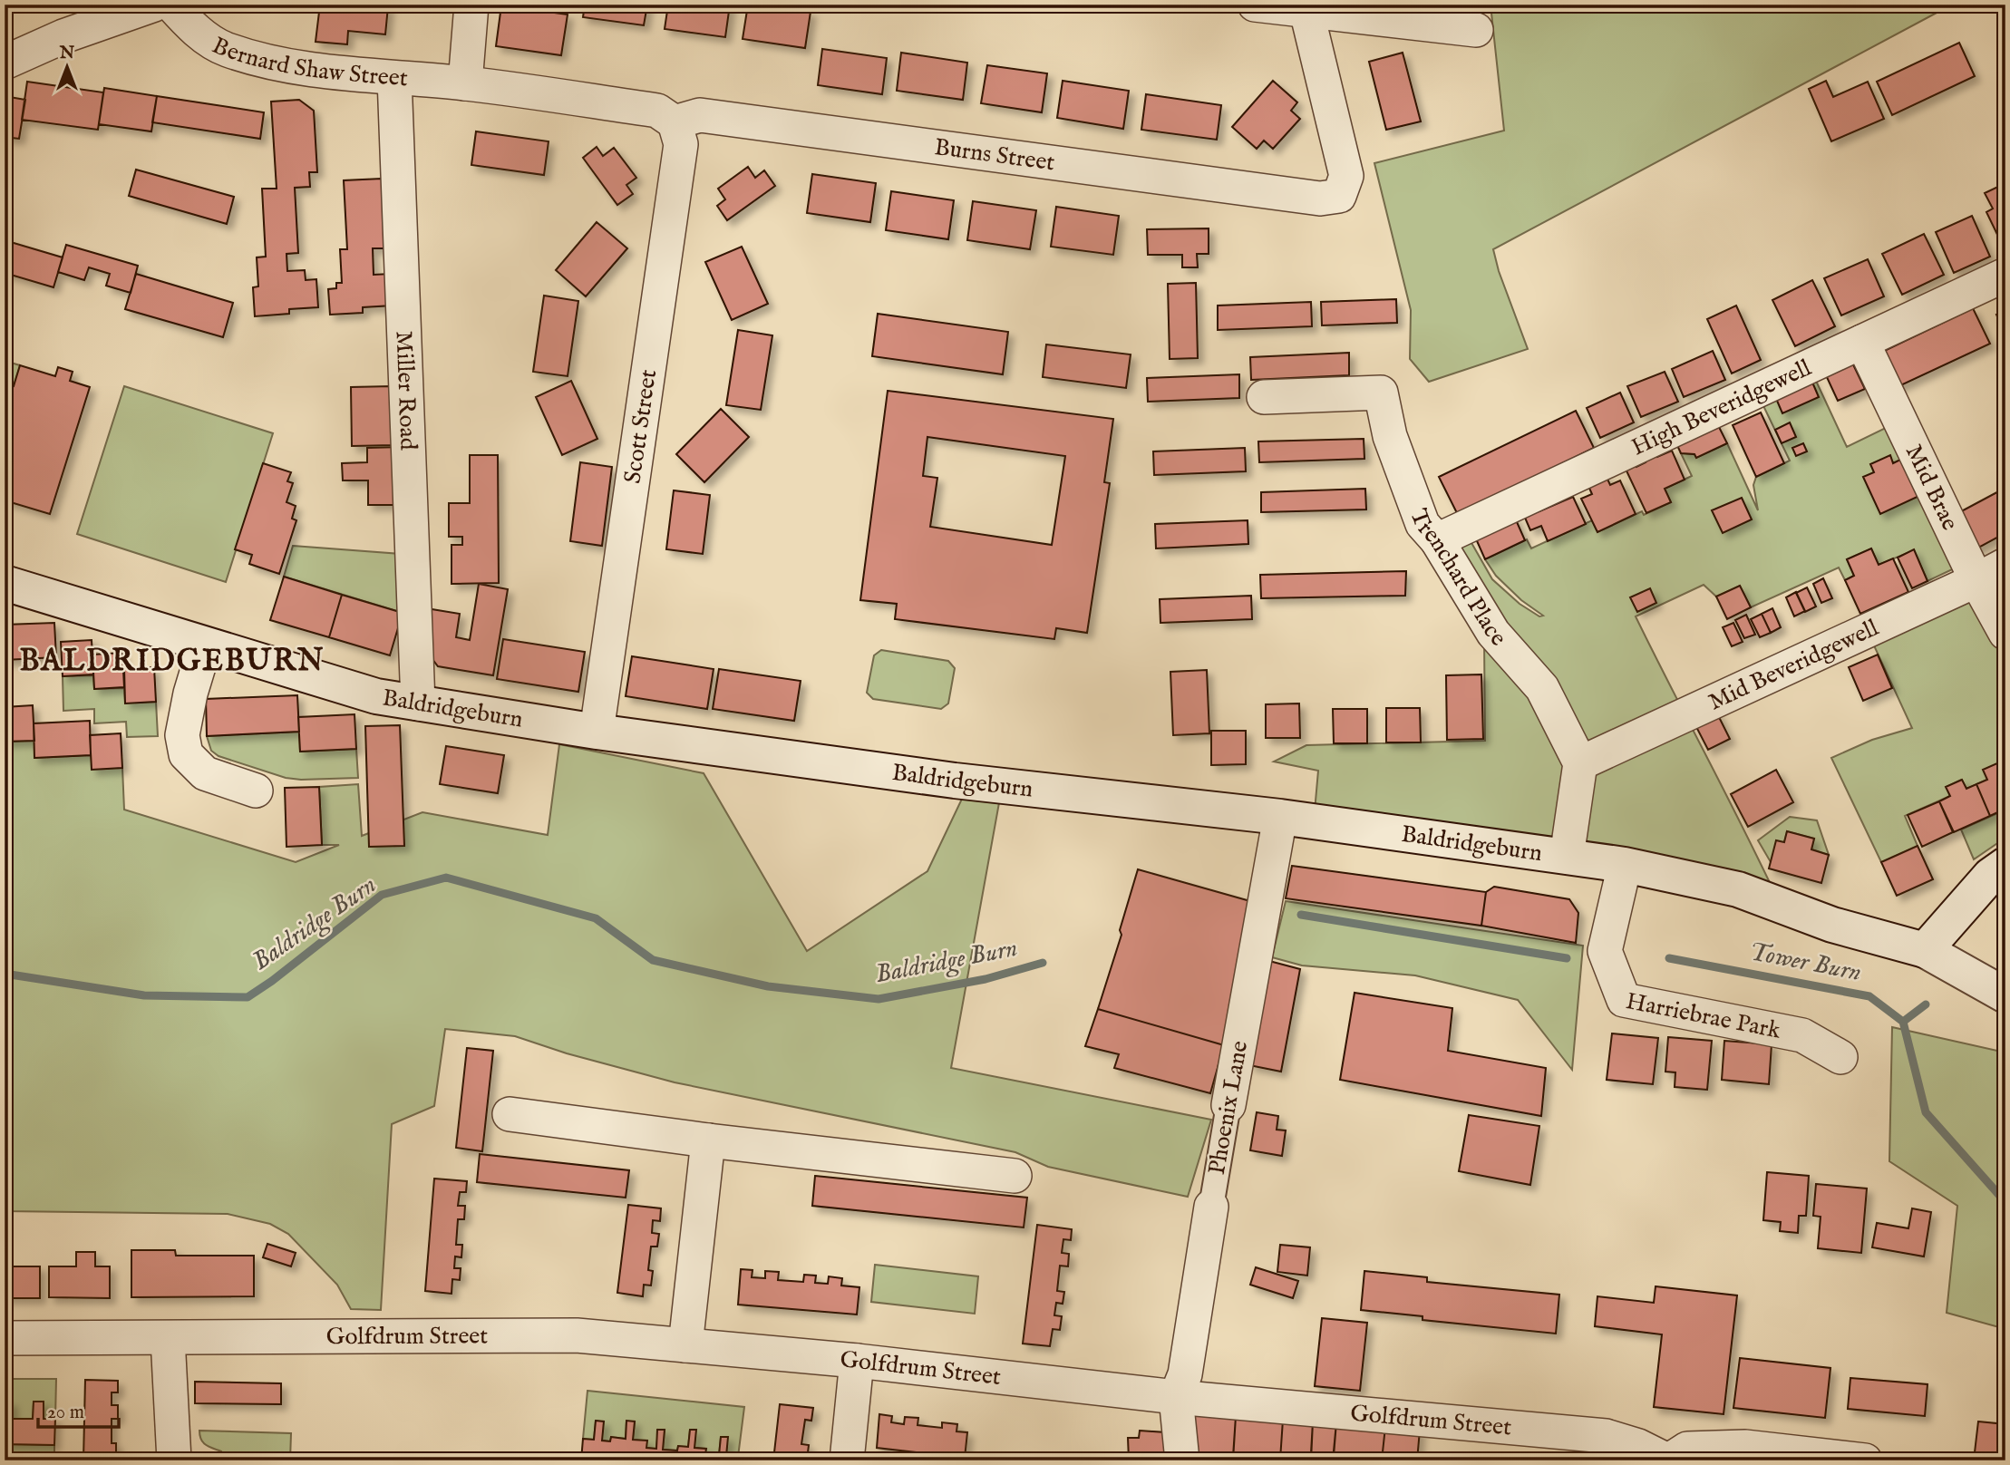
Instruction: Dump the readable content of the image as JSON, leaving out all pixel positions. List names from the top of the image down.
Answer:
{
  "streets": {
    "main road": ["Baldridgeburn"],
    "street": [
      "Bernard Shaw Street",
      "Burns Street",
      "Miller Road",
      "High Beveridgewell",
      "Scott Street",
      "Mid Brae",
      "Trenchard Place",
      "Mid Beveridgewell",
      "Harriebrae Park",
      "Phoenix Lane",
      "Golfdrum Street"
    ]
  },
  "crossings": [
    ["Bernard Shaw Street", "Miller Road"],
    ["Burns Street", "Scott Street"],
    ["Miller Road", "Baldridgeburn"],
    ["High Beveridgewell", "Mid Brae"],
    ["High Beveridgewell", "Trenchard Place"],
    ["Scott Street", "Baldridgeburn"],
    ["Mid Brae", "Mid Beveridgewell"],
    ["Trenchard Place", "Mid Beveridgewell"],
    ["Baldridgeburn", "Harriebrae Park"],
    ["Baldridgeburn", "Phoenix Lane"],
    ["Phoenix Lane", "Golfdrum Street"]
  ],
  "districts": ["BALDRIDGEBURN"],
  "water": ["Baldridge Burn", "Tower Burn"],
  "scale_bar": "20 m",
  "north": "top"
}
